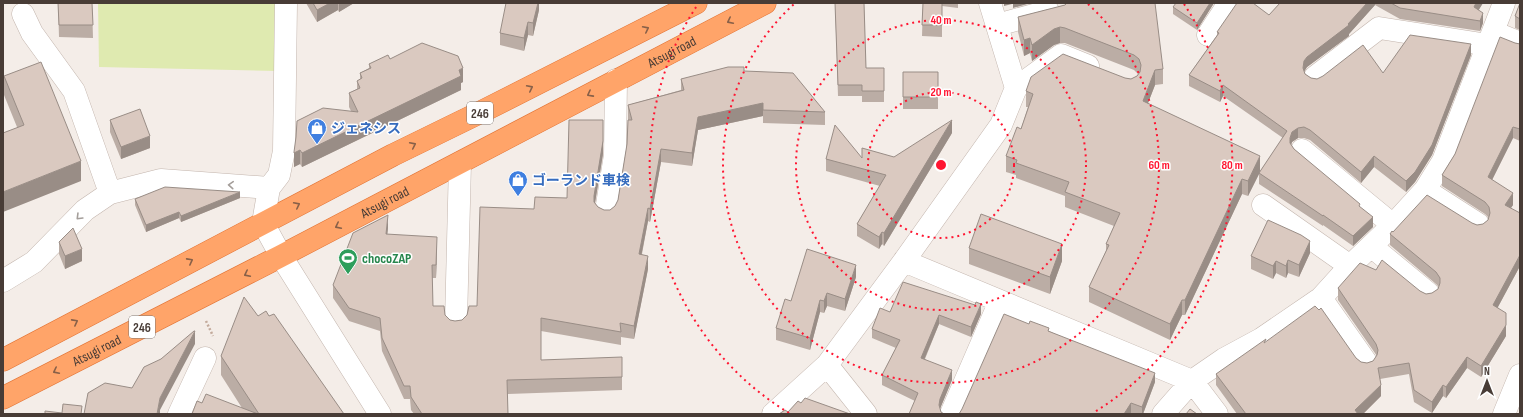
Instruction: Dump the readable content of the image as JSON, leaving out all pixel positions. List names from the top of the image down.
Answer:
{
  "streets": {
    "highway": ["Atsugi road", "246"]
  },
  "places": {
    "shop": ["ジェネシス", "ゴーランド車検"],
    "sports": ["chocoZAP"]
  },
  "north": "top",
  "rings": [
    "40 m",
    "20 m",
    "60 m",
    "80 m"
  ]
}
